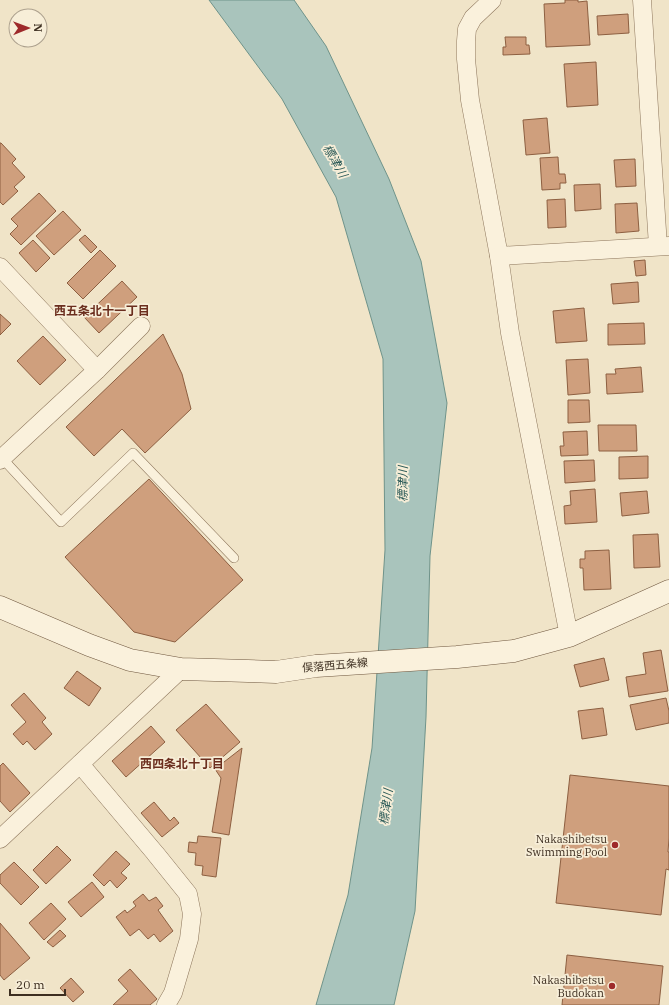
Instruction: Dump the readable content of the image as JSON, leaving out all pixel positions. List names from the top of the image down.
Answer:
{
  "streets": {
    "main road": ["俣落西五条線"]
  },
  "districts": ["西五条北十一丁目", "西四条北十丁目"],
  "water": ["標津川"],
  "places": ["Nakashibetsu Swimming Pool", "Nakashibetsu Budokan"],
  "scale_bar": "20 m",
  "north": "right"
}
